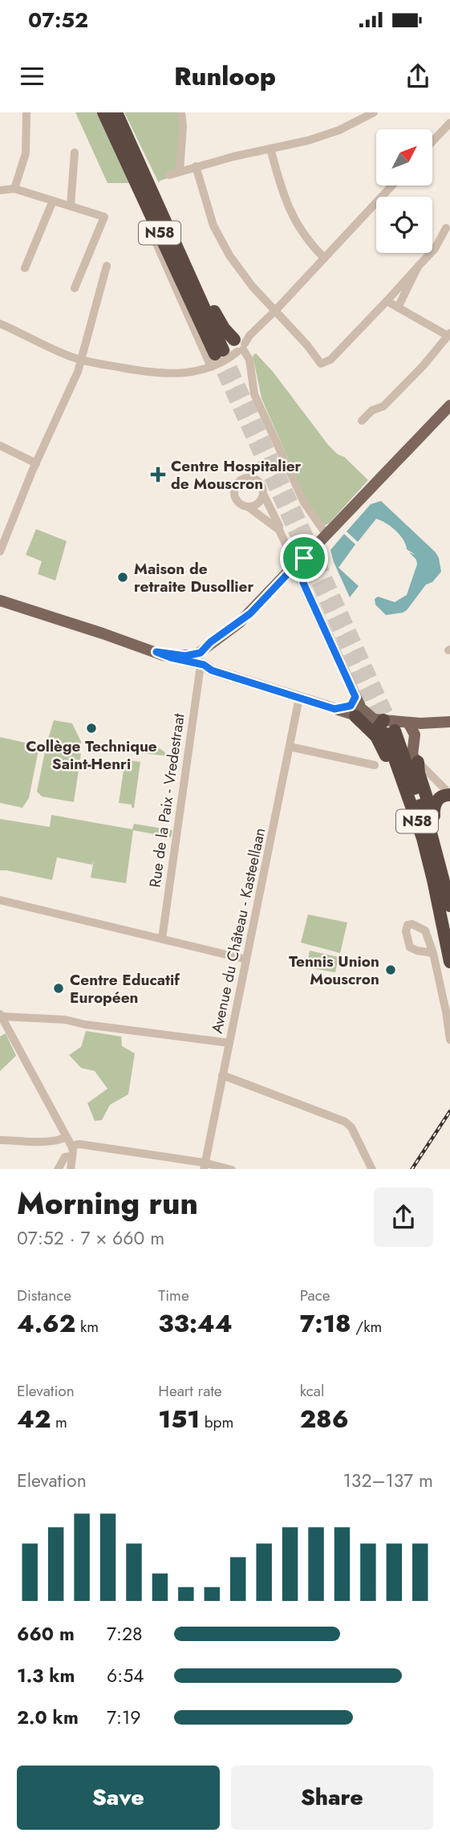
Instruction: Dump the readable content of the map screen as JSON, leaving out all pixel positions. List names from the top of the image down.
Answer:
{
  "streets": {
    "highway": ["N58"],
    "street": ["Rue de la Paix - Vredestraat", "Avenue du Château - Kasteellaan"]
  },
  "places": {
    "health": ["Centre Hospitalier de Mouscron"],
    "other": [
      "Maison de retraite Dusollier",
      "Collège Technique Saint-Henri",
      "Tennis Union Mouscron",
      "Centre Educatif Européen"
    ]
  },
  "north": "top right",
  "page": {
    "status": "07:52",
    "header": "Runloop",
    "heading": ["Morning run", "07:52 · 7 × 660 m"],
    "stats": [
      ["Distance", "4.62 km"],
      ["Time", "33:44"],
      ["Pace", "7:18 /km"],
      ["Elevation", "42 m"],
      ["Heart rate", "151 bpm"],
      ["kcal", "286"]
    ],
    "chart": ["Elevation", "132–137 m"],
    "list": [
      {
        "name": "660 m",
        "note": "7:28"
      },
      {
        "name": "1.3 km",
        "note": "6:54"
      },
      {
        "name": "2.0 km",
        "note": "7:19"
      }
    ],
    "buttons": ["Save", "Share"]
  }
}
